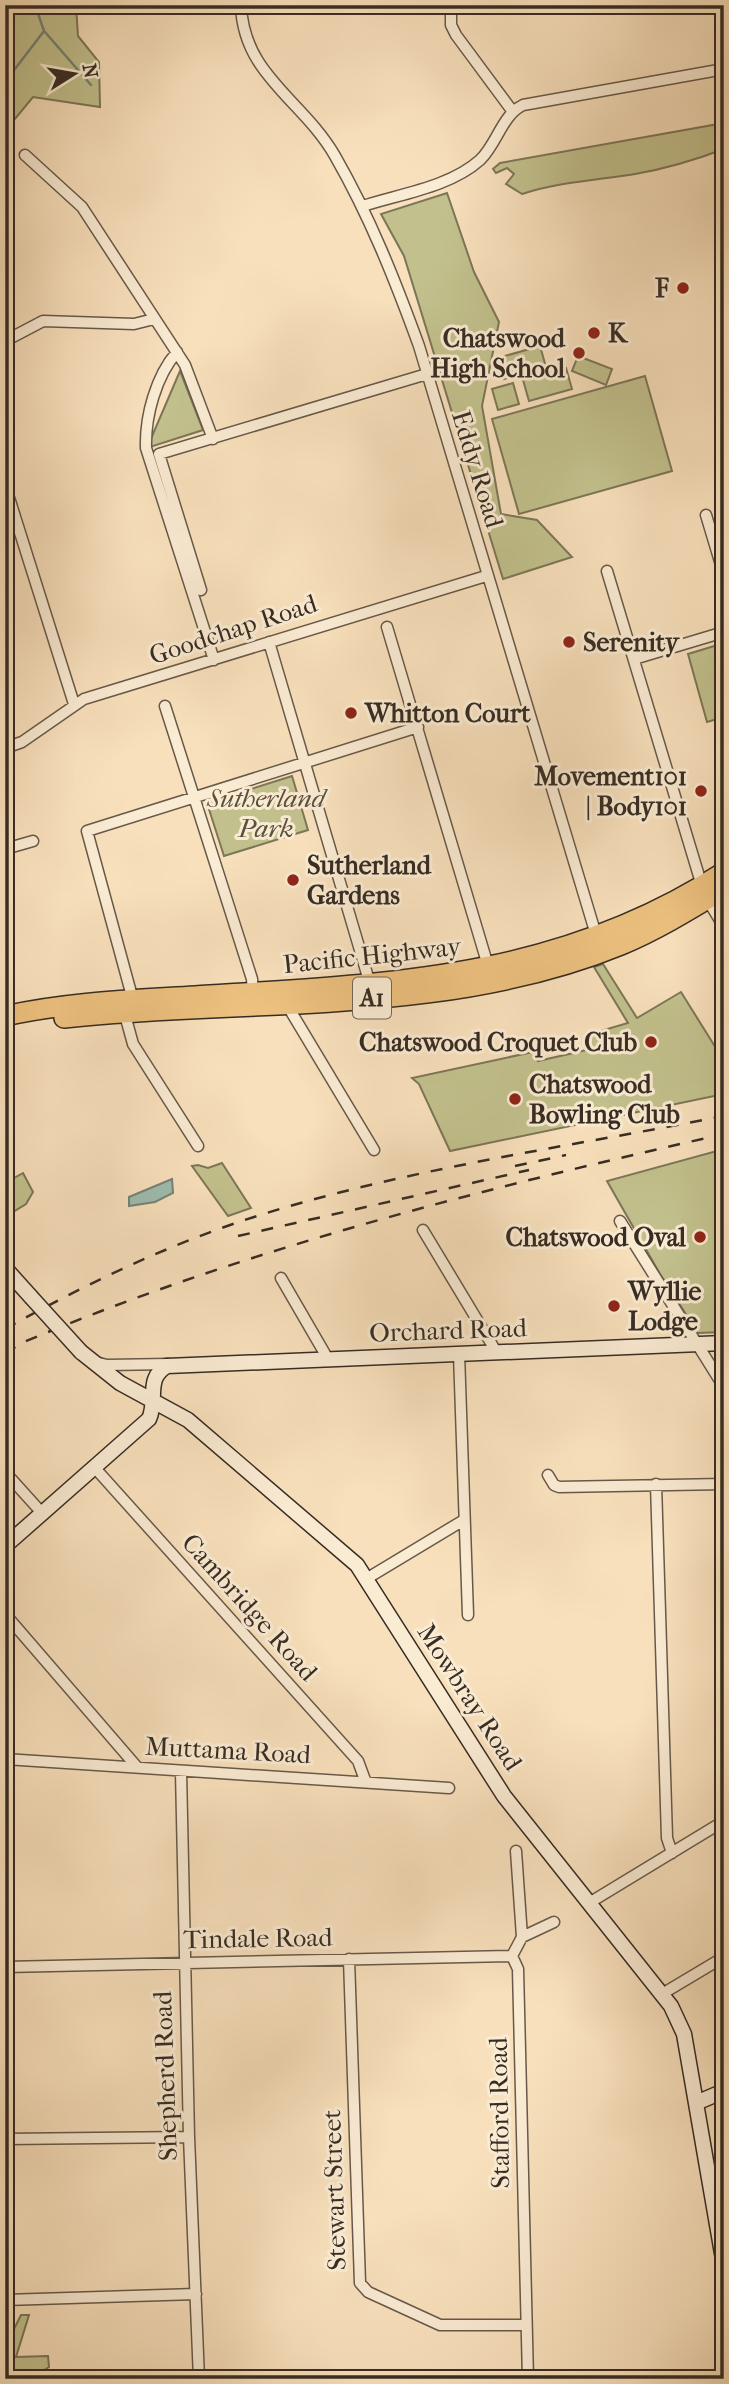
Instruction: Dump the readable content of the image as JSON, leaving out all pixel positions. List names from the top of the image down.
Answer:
{
  "streets": {
    "highway": ["Pacific Highway", "A1"],
    "main road": ["Orchard Road", "Mowbray Road"],
    "street": [
      "Eddy Road",
      "Goodchap Road",
      "Cambridge Road",
      "Muttama Road",
      "Tindale Road",
      "Shepherd Road",
      "Stafford Road",
      "Stewart Street"
    ]
  },
  "crossings": [
    ["Eddy Road", "Goodchap Road"],
    ["Eddy Road", "Pacific Highway"],
    ["Orchard Road", "Mowbray Road"],
    ["Cambridge Road", "Muttama Road"],
    ["Muttama Road", "Shepherd Road"],
    ["Tindale Road", "Shepherd Road"],
    ["Tindale Road", "Stafford Road"],
    ["Tindale Road", "Stewart Street"],
    ["Stafford Road", "Stewart Street"]
  ],
  "parks": ["Sutherland Park"],
  "places": [
    "F",
    "K",
    "Chatswood High School",
    "Serenity",
    "Whitton Court",
    "Movement101 | Body101",
    "Sutherland Gardens",
    "Chatswood Croquet Club",
    "Chatswood Bowling Club",
    "Chatswood Oval",
    "Wyllie Lodge"
  ],
  "north": "right"
}
